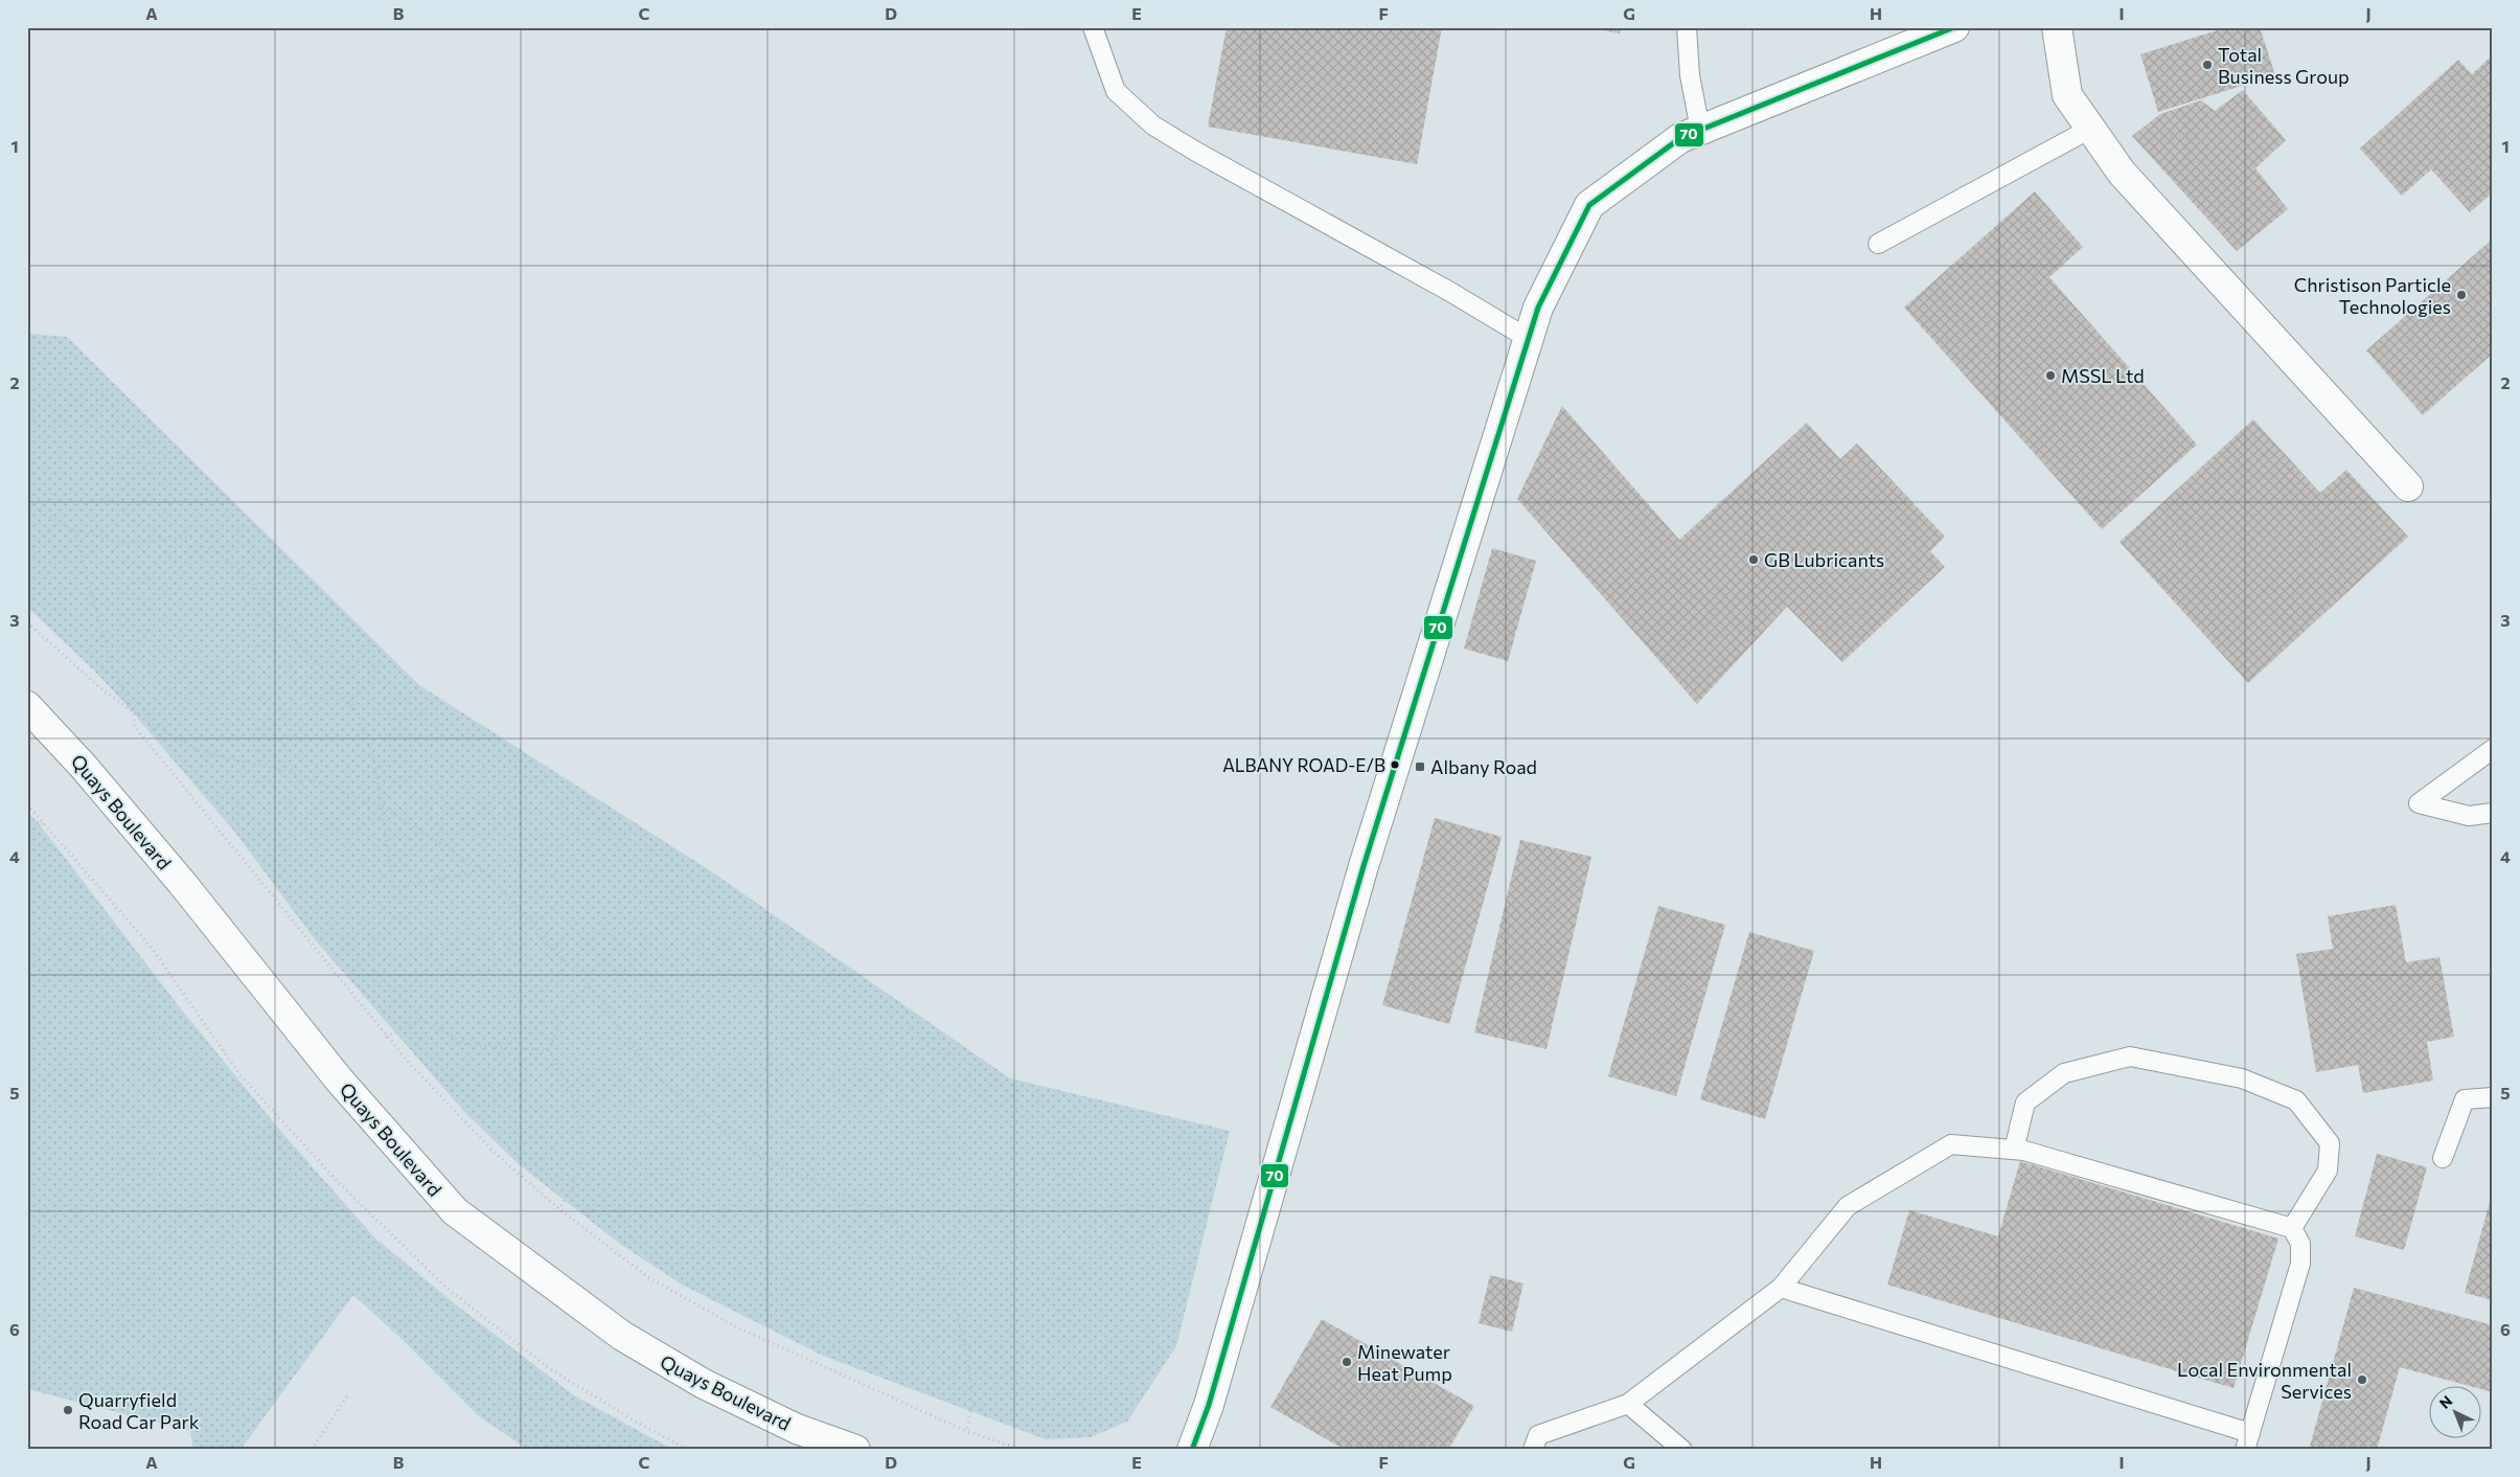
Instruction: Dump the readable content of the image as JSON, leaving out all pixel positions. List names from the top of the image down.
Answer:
{
  "streets": {
    "street": ["Quays Boulevard"]
  },
  "places": {
    "other": [
      "Total Business Group",
      "Christison Particle Technologies",
      "MSSL Ltd",
      "GB Lubricants",
      "ALBANY ROAD-E/B",
      "Minewater Heat Pump",
      "Local Environmental Services",
      "Quarryfield Road Car Park"
    ],
    "transit": ["Albany Road"]
  },
  "lines": ["transit line 70"],
  "north": "top left",
  "grid": {
    "columns": [
      "A",
      "B",
      "C",
      "D",
      "E",
      "F",
      "G",
      "H",
      "I",
      "J"
    ],
    "rows": [
      "1",
      "2",
      "3",
      "4",
      "5",
      "6"
    ]
  }
}
